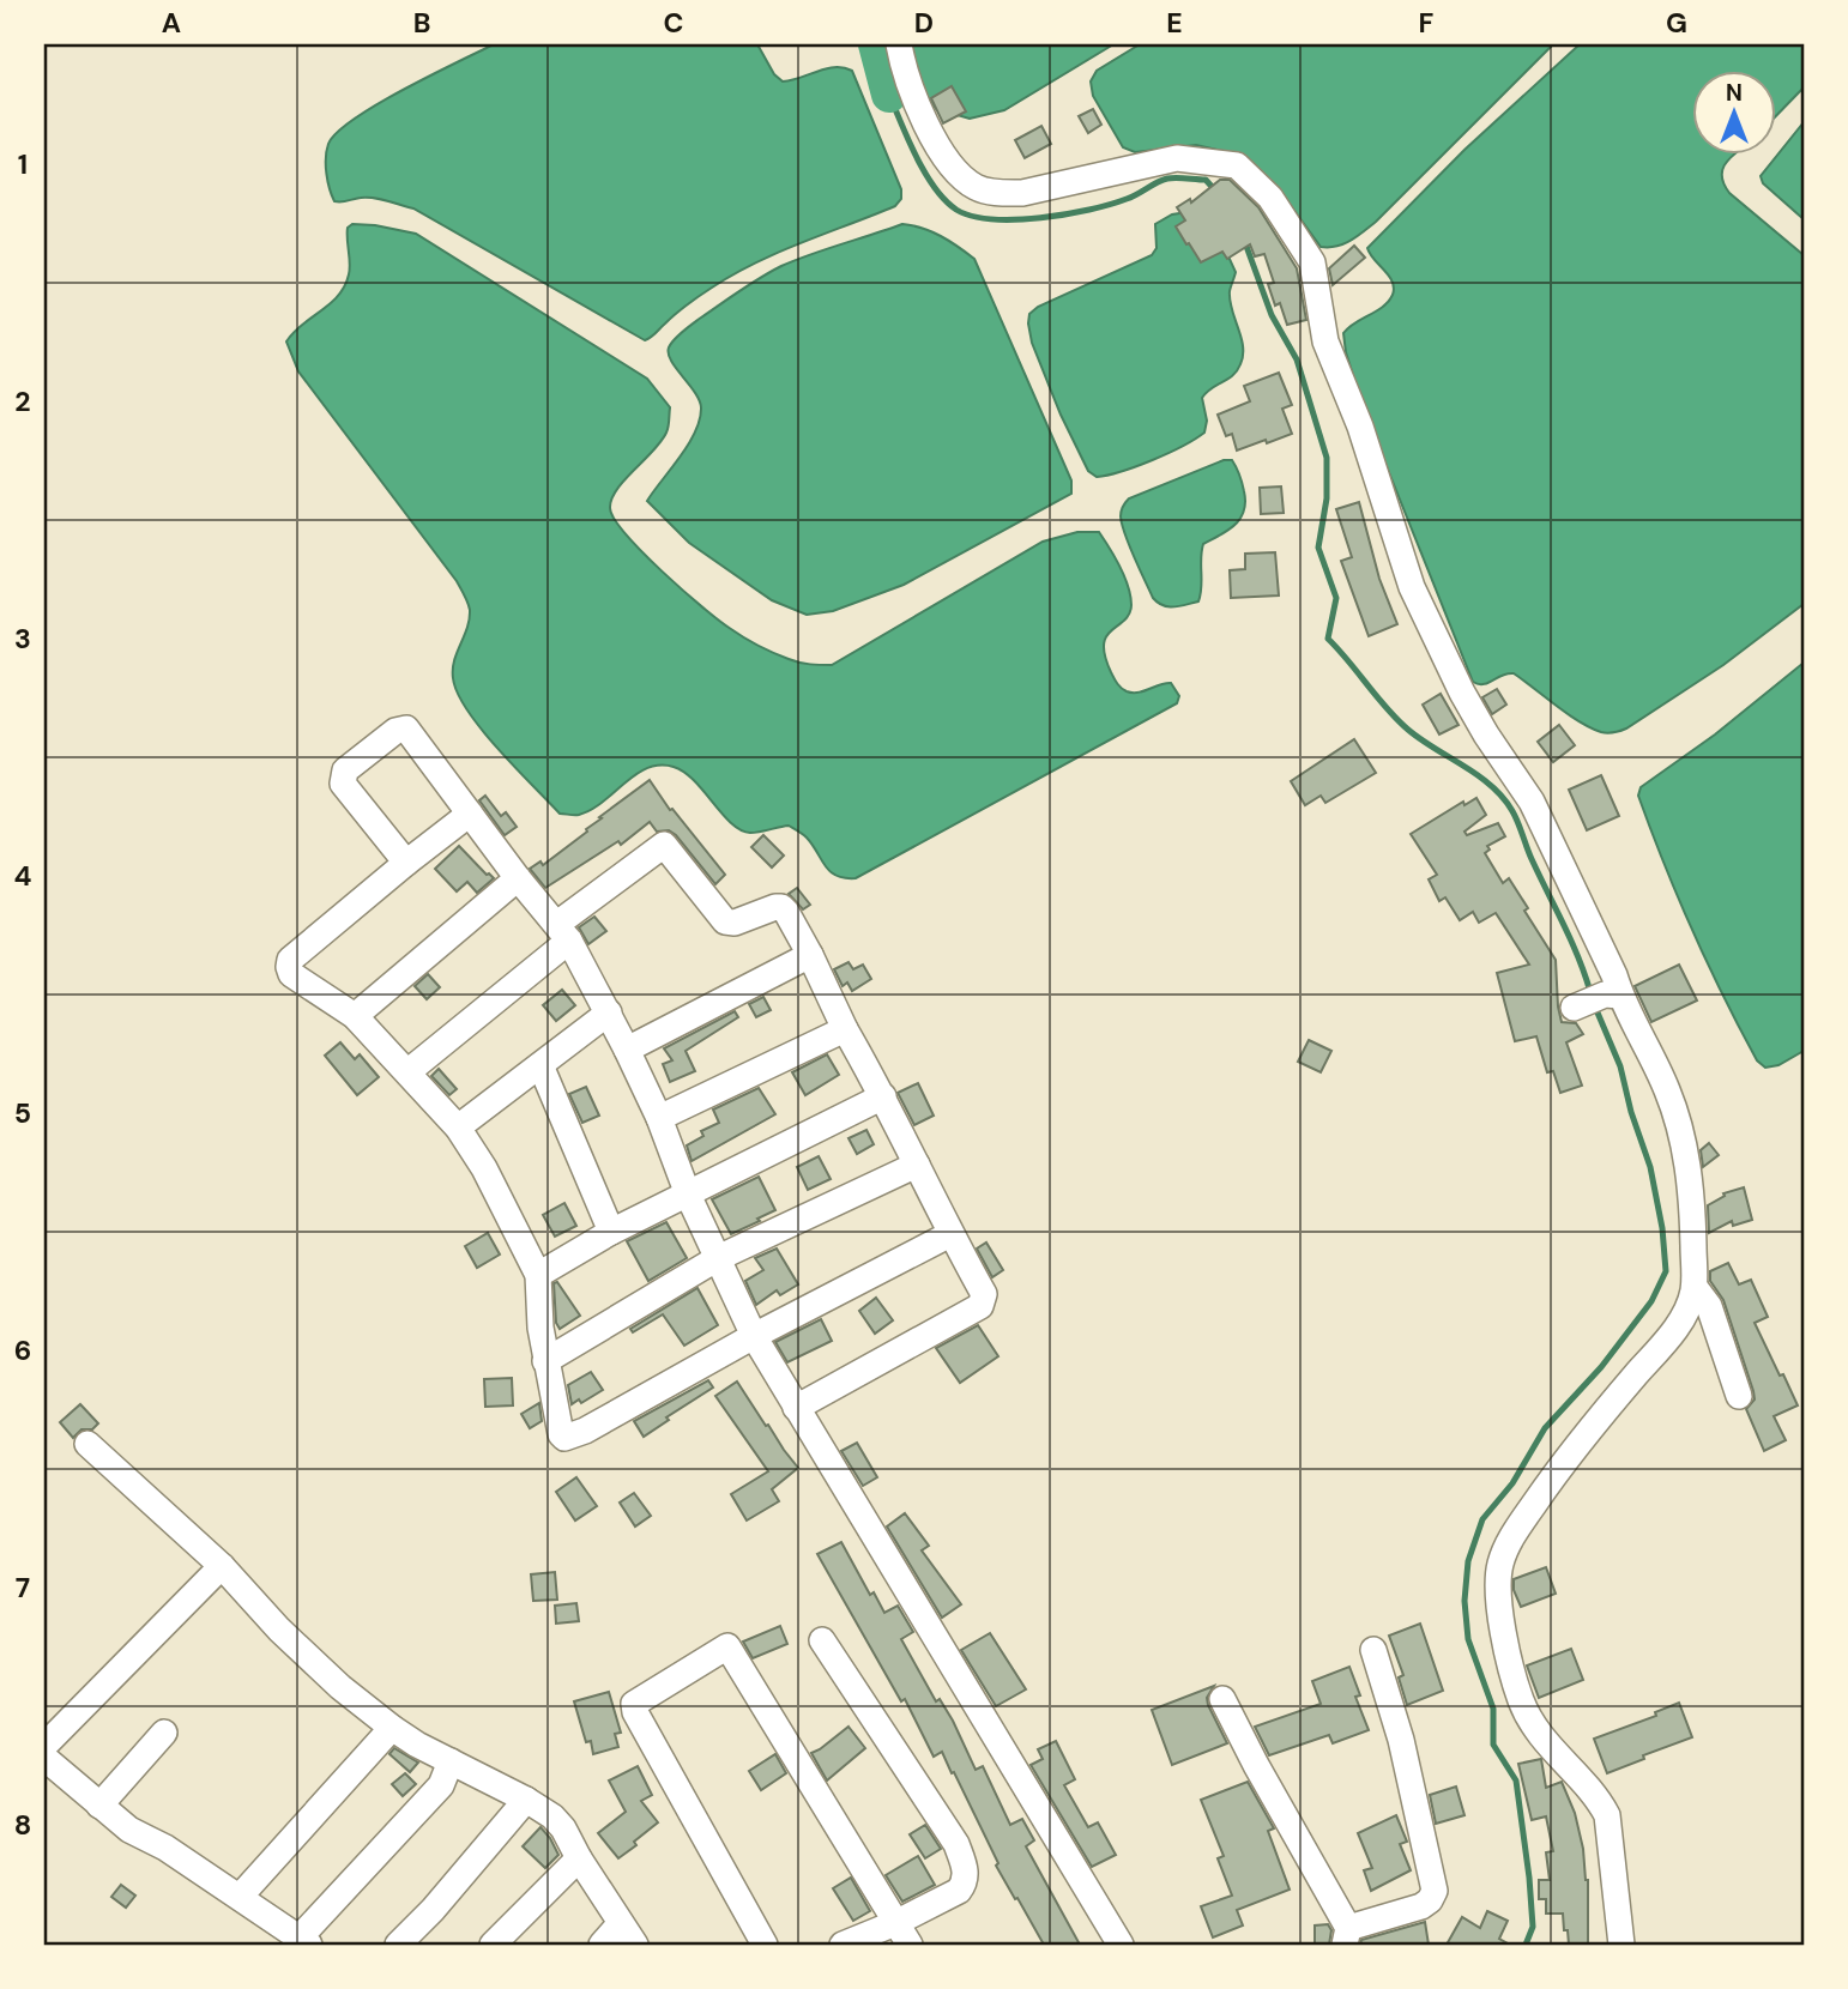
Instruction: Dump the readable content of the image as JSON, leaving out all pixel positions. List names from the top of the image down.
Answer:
{
  "north": "top",
  "grid": {
    "columns": [
      "A",
      "B",
      "C",
      "D",
      "E",
      "F",
      "G"
    ],
    "rows": [
      "1",
      "2",
      "3",
      "4",
      "5",
      "6",
      "7",
      "8"
    ]
  }
}
